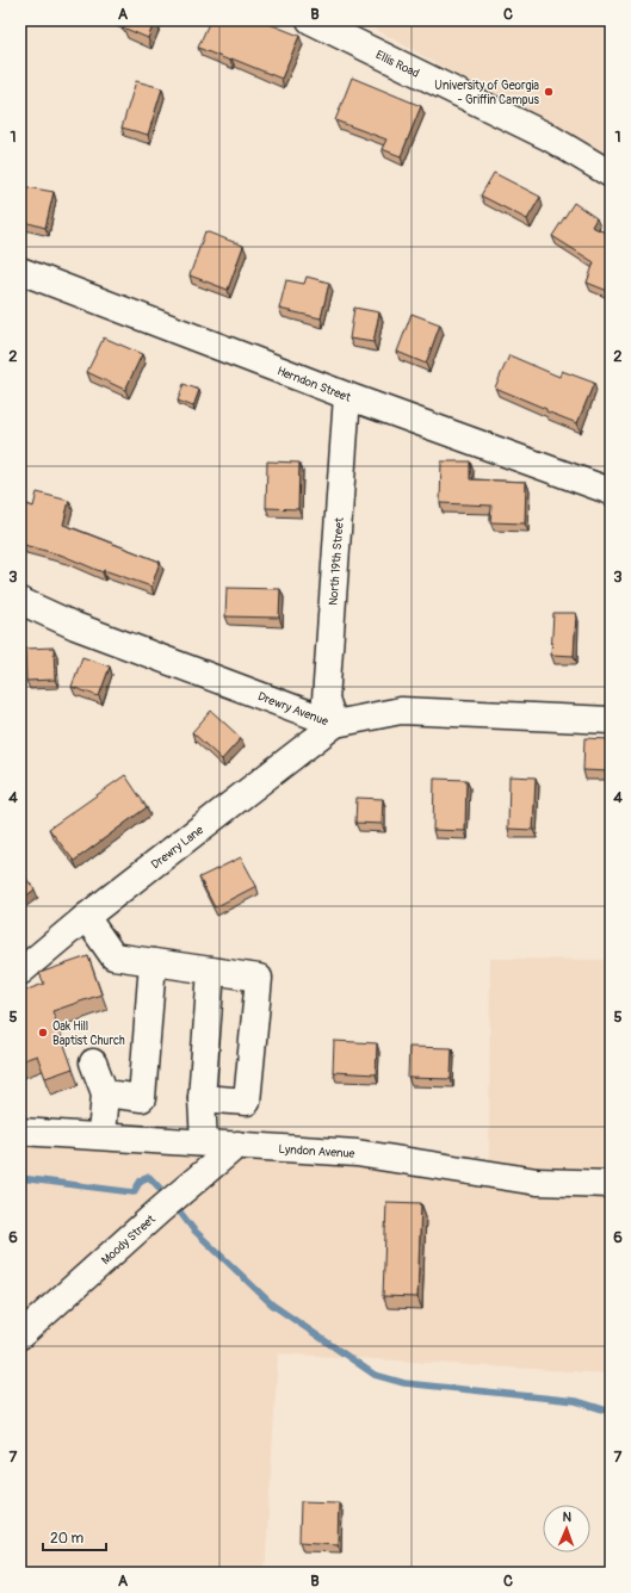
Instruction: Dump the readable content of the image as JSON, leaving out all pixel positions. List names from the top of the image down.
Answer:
{
  "streets": {
    "street": [
      "Ellis Road",
      "Herndon Street",
      "North 19th Street",
      "Drewry Avenue",
      "Drewry Lane",
      "Lyndon Avenue",
      "Moody Street"
    ]
  },
  "crossings": [
    ["Herndon Street", "North 19th Street"],
    ["North 19th Street", "Drewry Avenue"],
    ["North 19th Street", "Drewry Lane"],
    ["Drewry Avenue", "Drewry Lane"],
    ["Lyndon Avenue", "Moody Street"]
  ],
  "places": ["University of Georgia - Griffin Campus", "Oak Hill Baptist Church"],
  "scale_bar": "20 m",
  "north": "top",
  "grid": {
    "columns": ["A", "B", "C"],
    "rows": [
      "1",
      "2",
      "3",
      "4",
      "5",
      "6",
      "7"
    ]
  }
}
